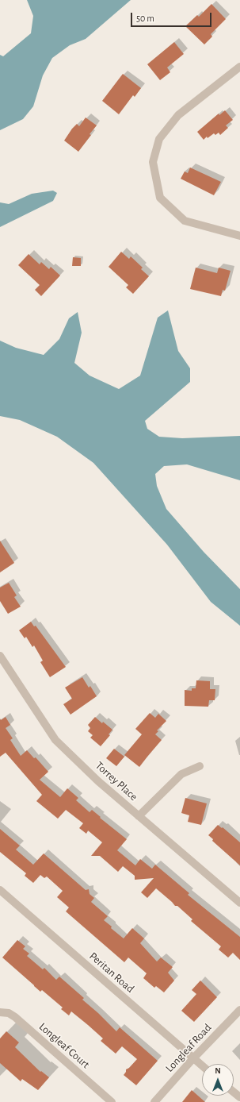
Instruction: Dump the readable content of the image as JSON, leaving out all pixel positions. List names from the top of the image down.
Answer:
{
  "streets": {
    "street": [
      "Torrey Place",
      "Peritan Road",
      "Longleaf Court",
      "Longleaf Road"
    ]
  },
  "crossings": [
    ["Peritan Road", "Longleaf Road"]
  ],
  "scale_bar": "50 m",
  "north": "top"
}
